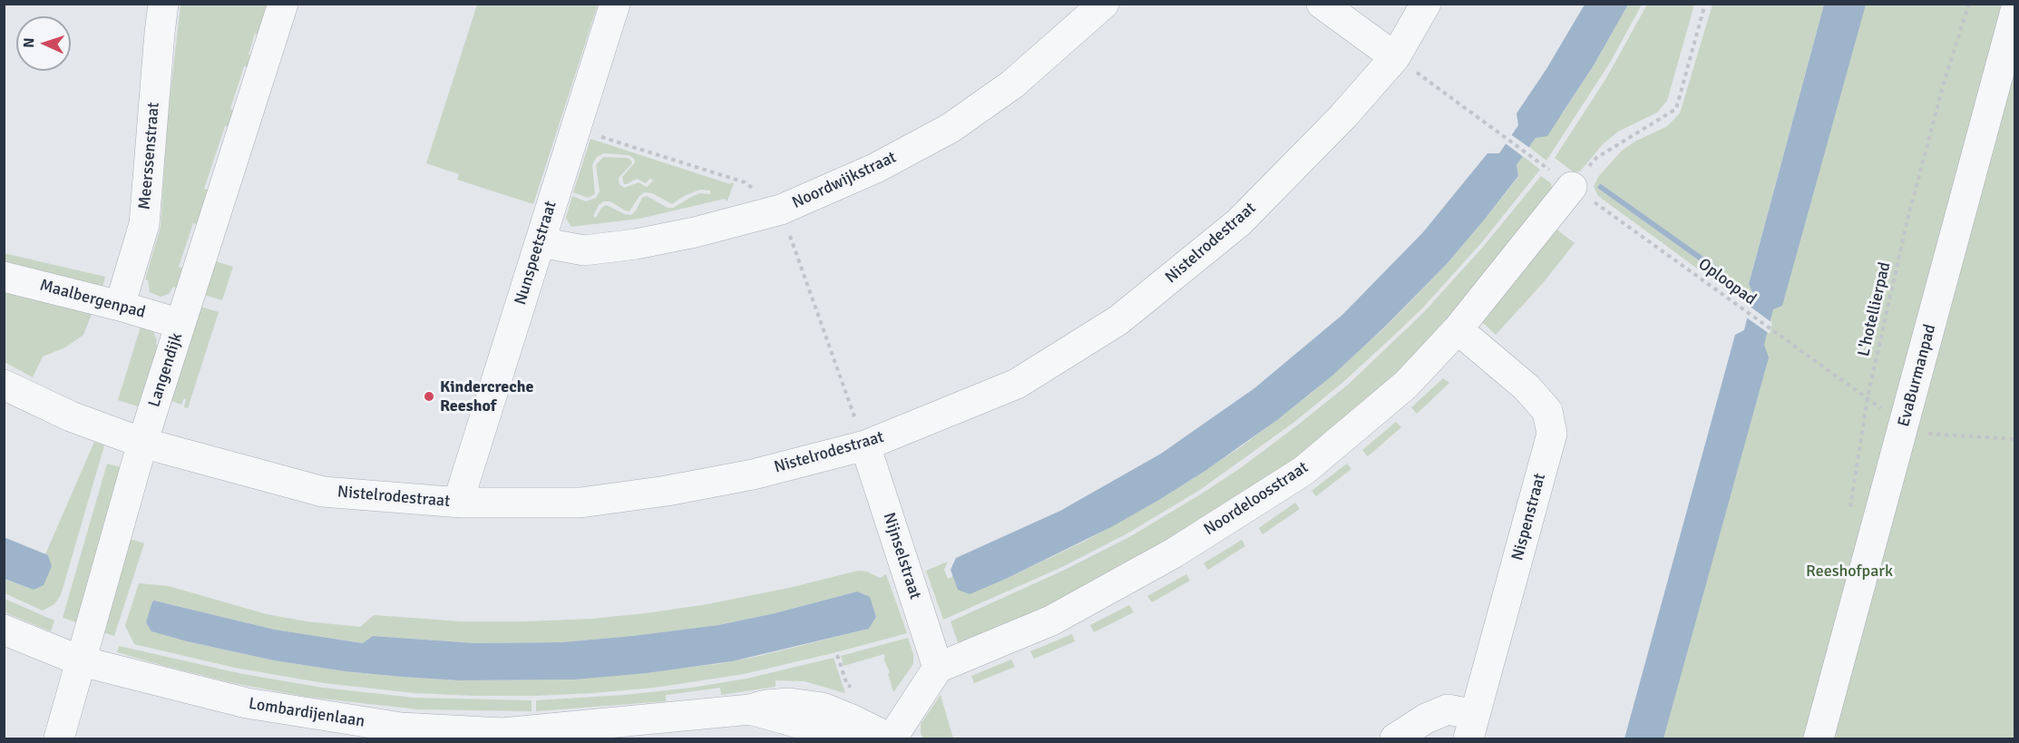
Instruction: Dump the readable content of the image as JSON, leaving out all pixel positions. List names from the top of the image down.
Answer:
{
  "streets": {
    "street": [
      "Meerssenstraat",
      "Noordwijkstraat",
      "Nistelrodestraat",
      "Nunspeetstraat",
      "Maalbergenpad",
      "Langendijk",
      "EvaBurmanpad",
      "Noordeloosstraat",
      "Nispenstraat",
      "Nijnselstraat",
      "Lombardijenlaan"
    ],
    "path": ["Oploopad", "L'hotellierpad"]
  },
  "crossings": [
    ["Meerssenstraat", "Maalbergenpad"],
    ["Noordwijkstraat", "Nunspeetstraat"],
    ["Nistelrodestraat", "Nunspeetstraat"],
    ["Nistelrodestraat", "Langendijk"],
    ["Nistelrodestraat", "Nijnselstraat"],
    ["Oploopad", "L'hotellierpad"],
    ["Oploopad", "Noordeloosstraat"],
    ["Maalbergenpad", "Langendijk"],
    ["Langendijk", "Lombardijenlaan"],
    ["Noordeloosstraat", "Nispenstraat"],
    ["Noordeloosstraat", "Nijnselstraat"]
  ],
  "parks": ["Reeshofpark"],
  "places": ["Kindercreche Reeshof"],
  "north": "left"
}
